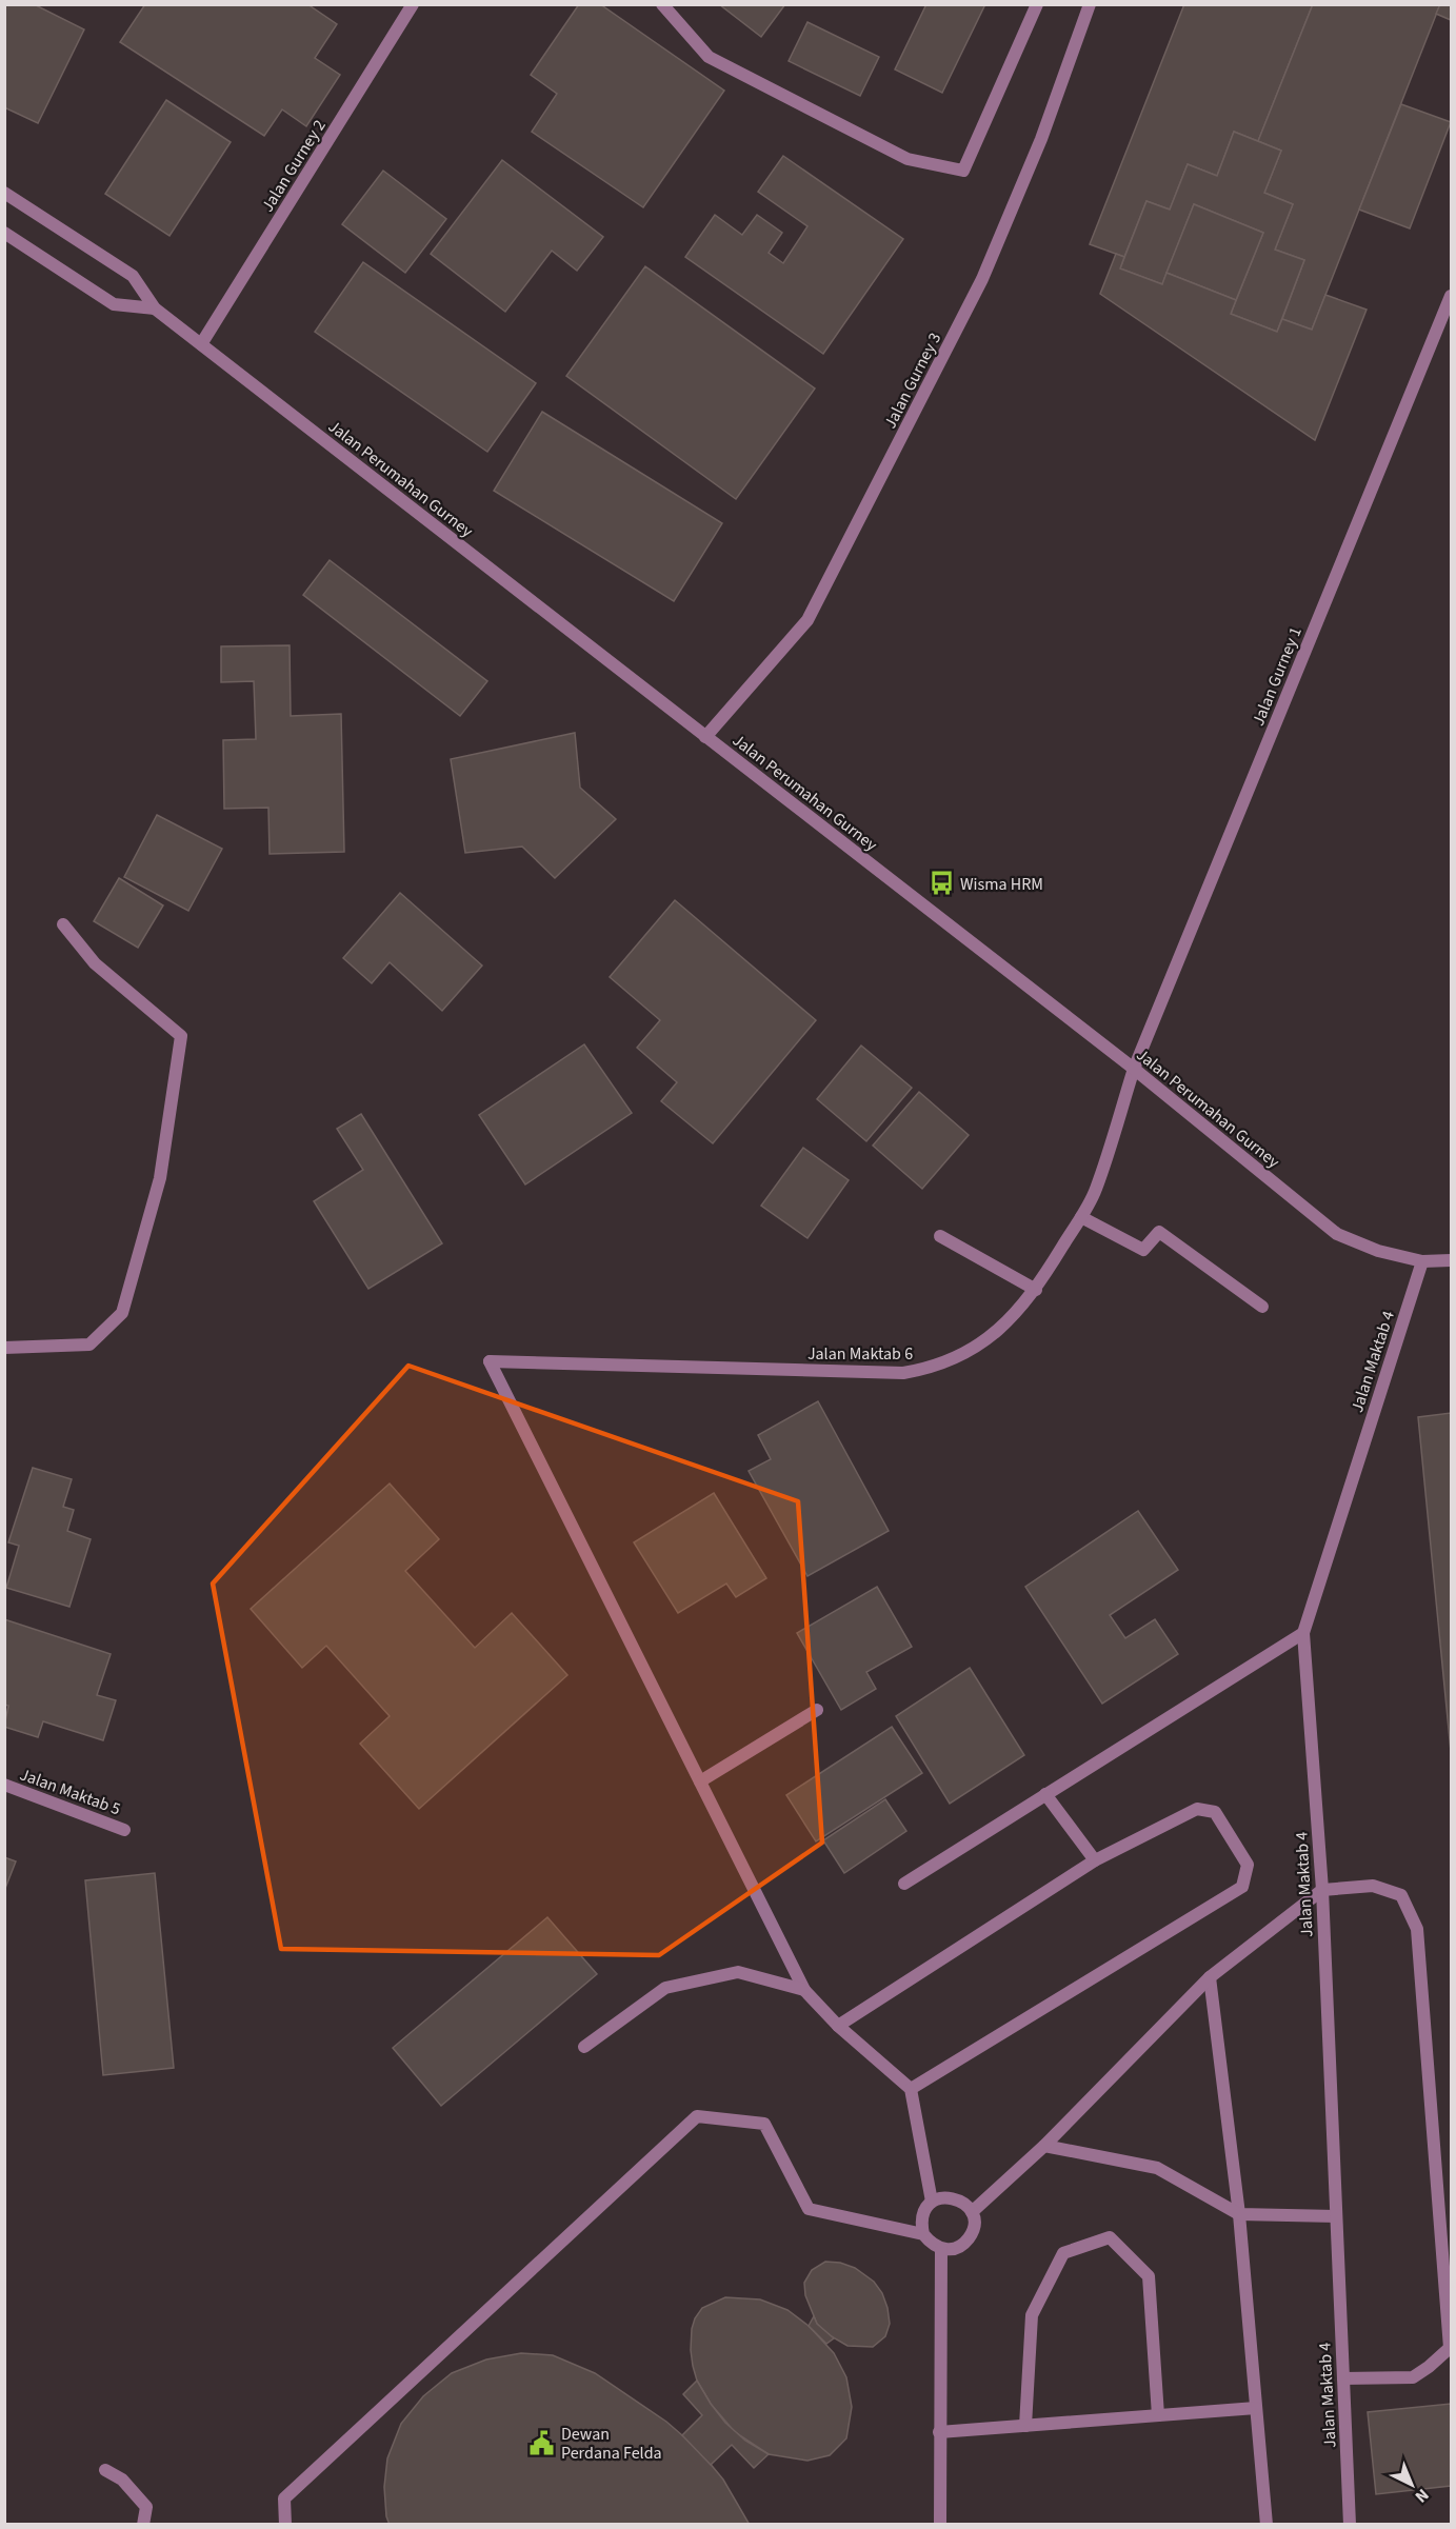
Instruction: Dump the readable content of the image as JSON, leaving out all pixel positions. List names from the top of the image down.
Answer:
{
  "streets": {
    "street": [
      "Jalan Gurney 2",
      "Jalan Gurney 3",
      "Jalan Perumahan Gurney",
      "Jalan Gurney 1",
      "Jalan Maktab 6",
      "Jalan Maktab 4",
      "Jalan Maktab 5"
    ]
  },
  "crossings": [
    ["Jalan Gurney 2", "Jalan Perumahan Gurney"],
    ["Jalan Gurney 3", "Jalan Perumahan Gurney"],
    ["Jalan Perumahan Gurney", "Jalan Gurney 1"],
    ["Jalan Perumahan Gurney", "Jalan Maktab 6"],
    ["Jalan Perumahan Gurney", "Jalan Maktab 4"],
    ["Jalan Gurney 1", "Jalan Maktab 6"]
  ],
  "places": {
    "bus stop": ["Wisma HRM"],
    "public building": ["Dewan Perdana Felda"]
  },
  "north": "bottom right"
}
